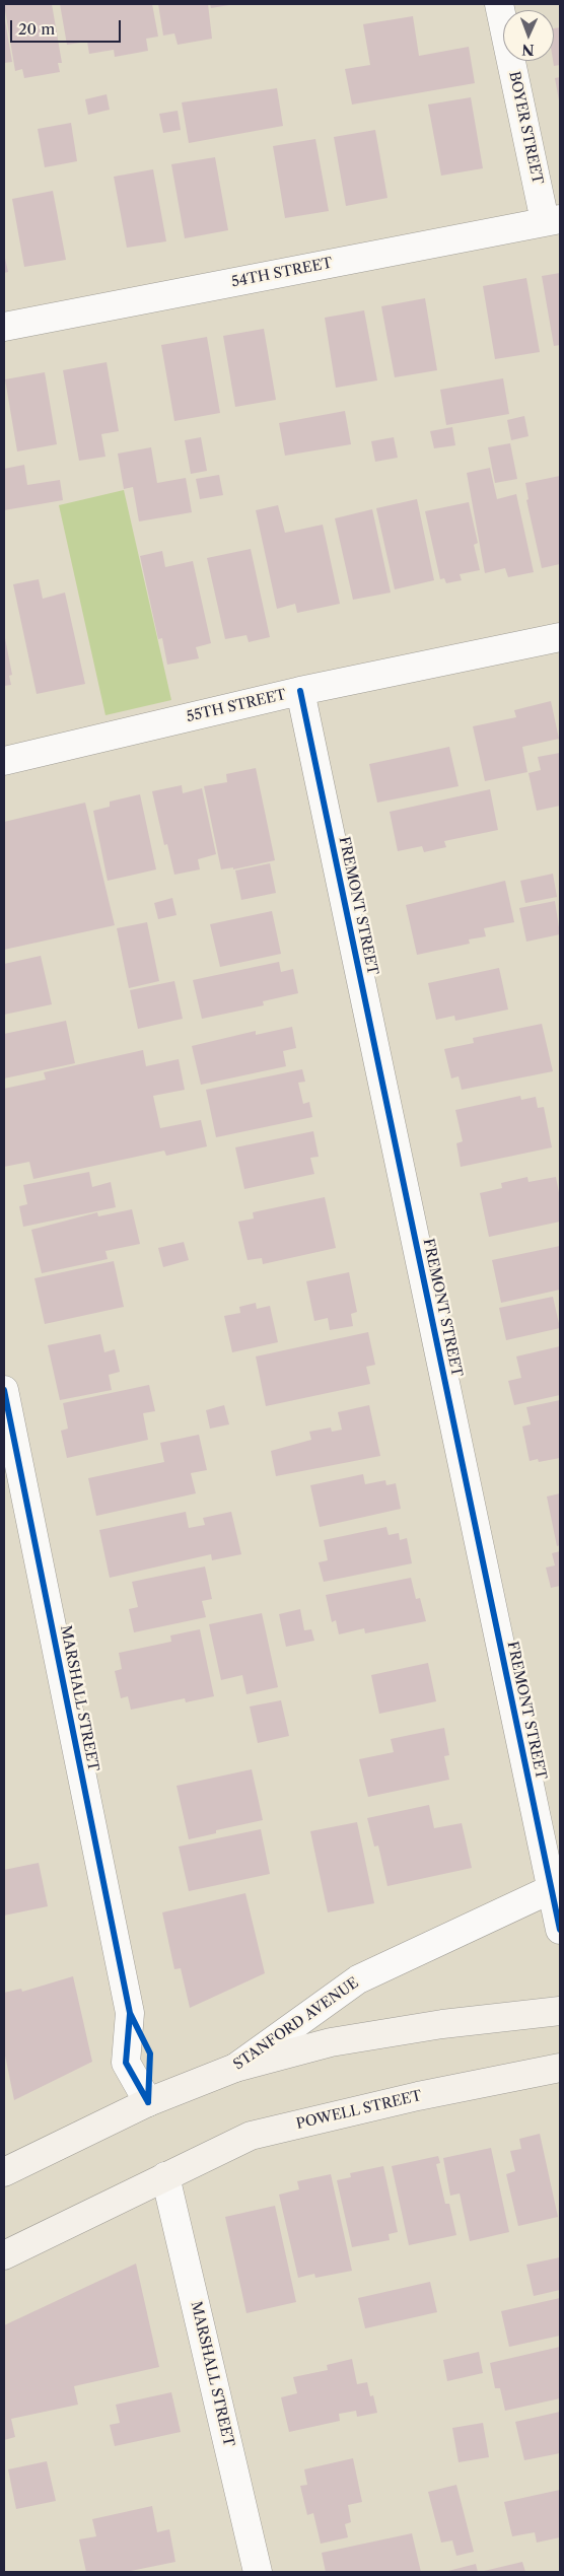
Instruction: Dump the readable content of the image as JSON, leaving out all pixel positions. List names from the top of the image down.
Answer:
{
  "streets": {
    "main road": ["STANFORD AVENUE", "POWELL STREET"],
    "street": [
      "BOYER STREET",
      "54TH STREET",
      "55TH STREET",
      "FREMONT STREET",
      "MARSHALL STREET"
    ]
  },
  "crossings": [
    ["BOYER STREET", "54TH STREET"],
    ["55TH STREET", "FREMONT STREET"],
    ["FREMONT STREET", "STANFORD AVENUE"],
    ["MARSHALL STREET", "STANFORD AVENUE"],
    ["MARSHALL STREET", "POWELL STREET"]
  ],
  "scale_bar": "20 m",
  "north": "bottom"
}
